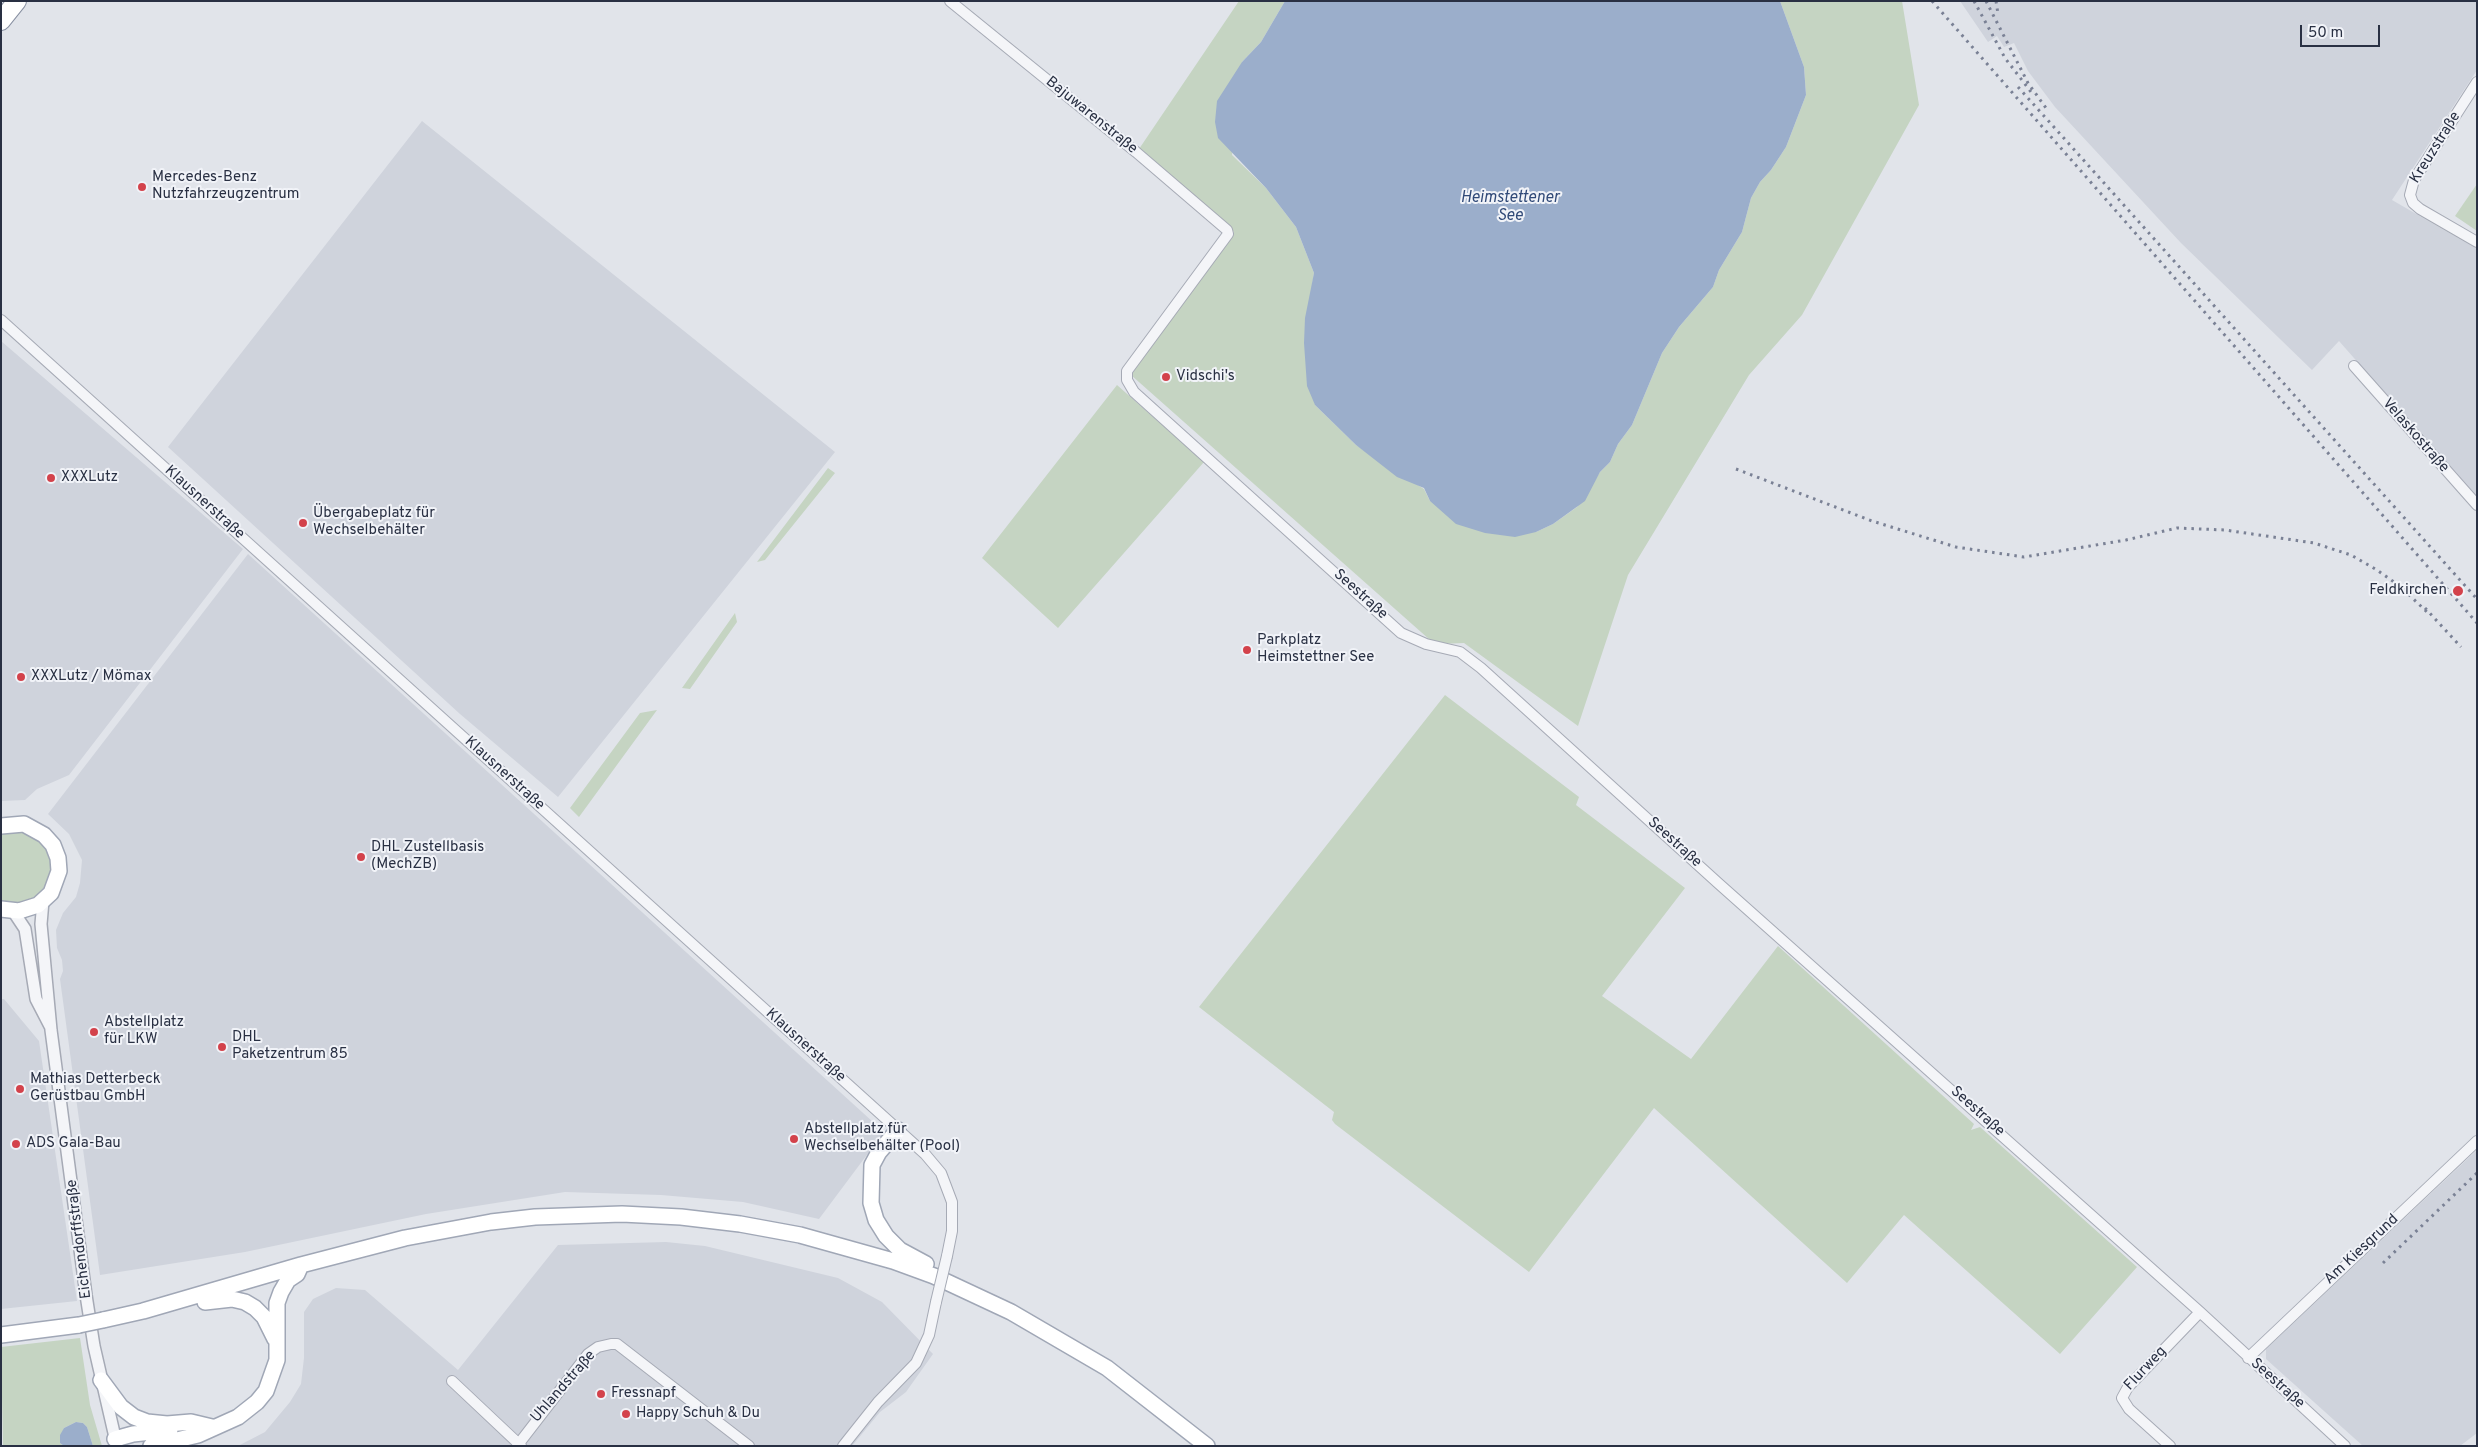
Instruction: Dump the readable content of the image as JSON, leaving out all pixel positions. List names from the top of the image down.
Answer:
{
  "streets": {
    "street": [
      "Bajuwarenstraße",
      "Kreuzstraße",
      "Velaskostraße",
      "Klausnerstraße",
      "Seestraße",
      "Eichendorffstraße",
      "Am Kiesgrund",
      "Flurweg",
      "Uhlandstraße"
    ]
  },
  "crossings": [
    ["Bajuwarenstraße", "Seestraße"],
    ["Seestraße", "Am Kiesgrund"],
    ["Seestraße", "Flurweg"]
  ],
  "water": ["Heimstettener See"],
  "places": [
    "Mercedes-Benz Nutzfahrzeugzentrum",
    "Vidschi's",
    "XXXLutz",
    "Übergabeplatz für Wechselbehälter",
    "Feldkirchen",
    "Parkplatz Heimstettner See",
    "XXXLutz / Mömax",
    "DHL Zustellbasis (MechZB)",
    "Abstellplatz für LKW",
    "DHL Paketzentrum 85",
    "Mathias Detterbeck Gerüstbau GmbH",
    "Abstellplatz für Wechselbehälter (Pool)",
    "ADS Gala-Bau",
    "Fressnapf",
    "Happy Schuh & Du"
  ],
  "scale_bar": "50 m"
}
